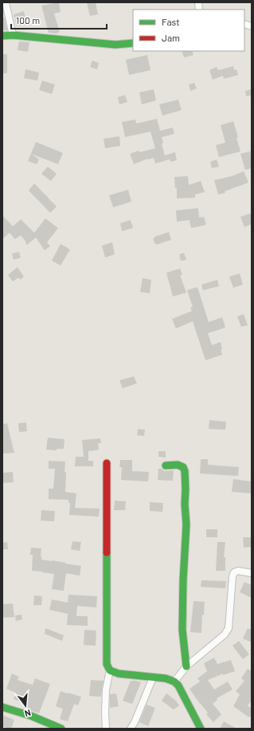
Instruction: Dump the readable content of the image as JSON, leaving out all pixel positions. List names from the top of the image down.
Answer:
{
  "legend": ["Fast", "Jam"],
  "scale_bar": "100 m",
  "north": "bottom"
}
